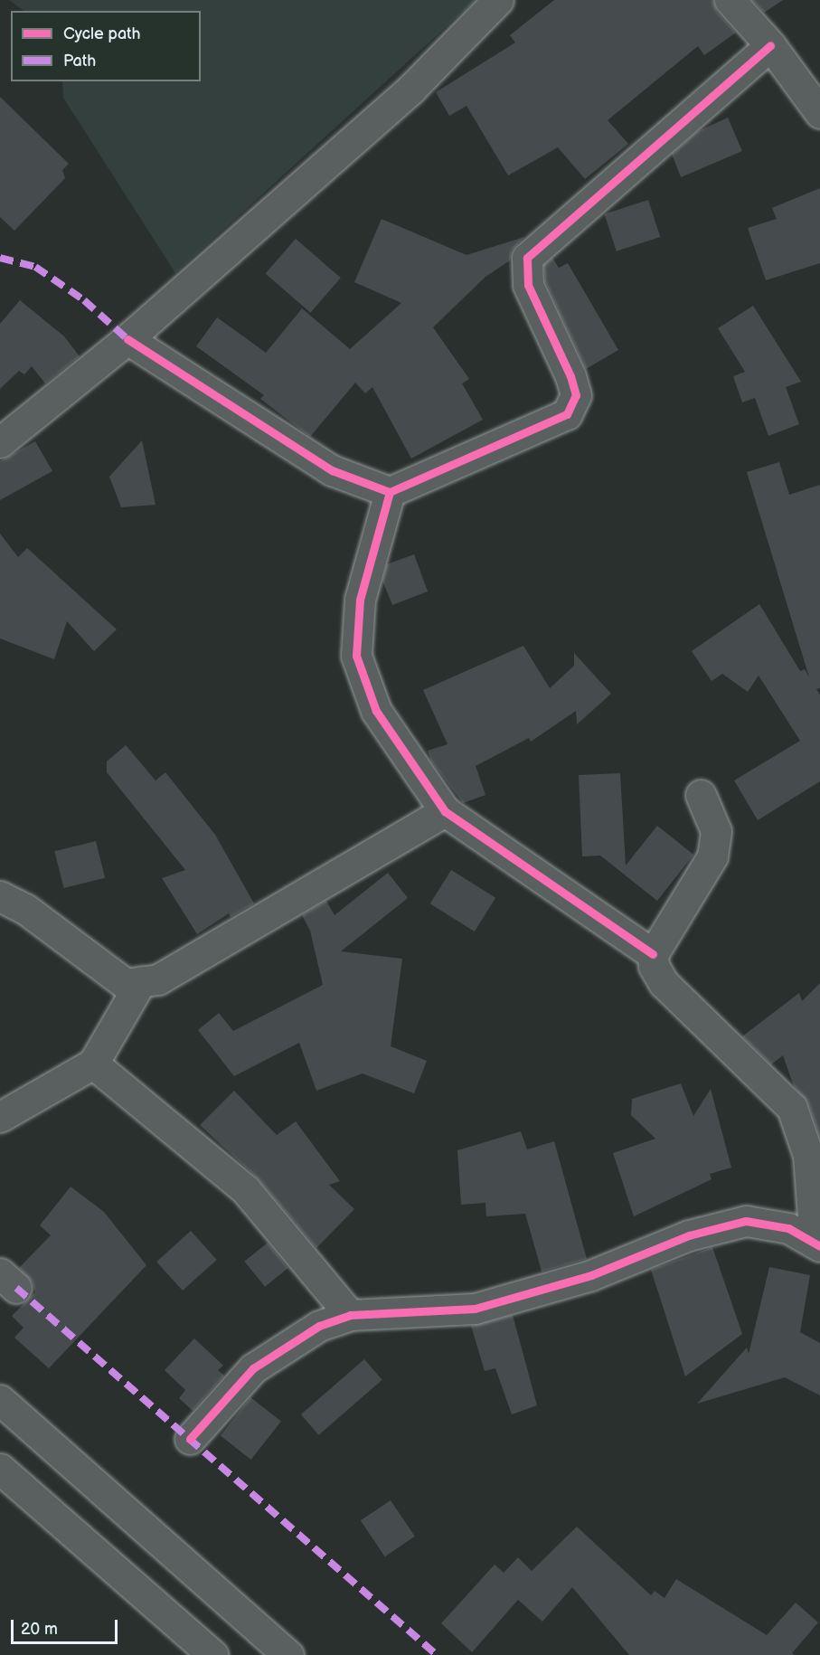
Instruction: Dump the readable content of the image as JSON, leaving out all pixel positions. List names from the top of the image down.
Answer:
{
  "legend": ["Cycle path", "Path"],
  "scale_bar": "20 m"
}
